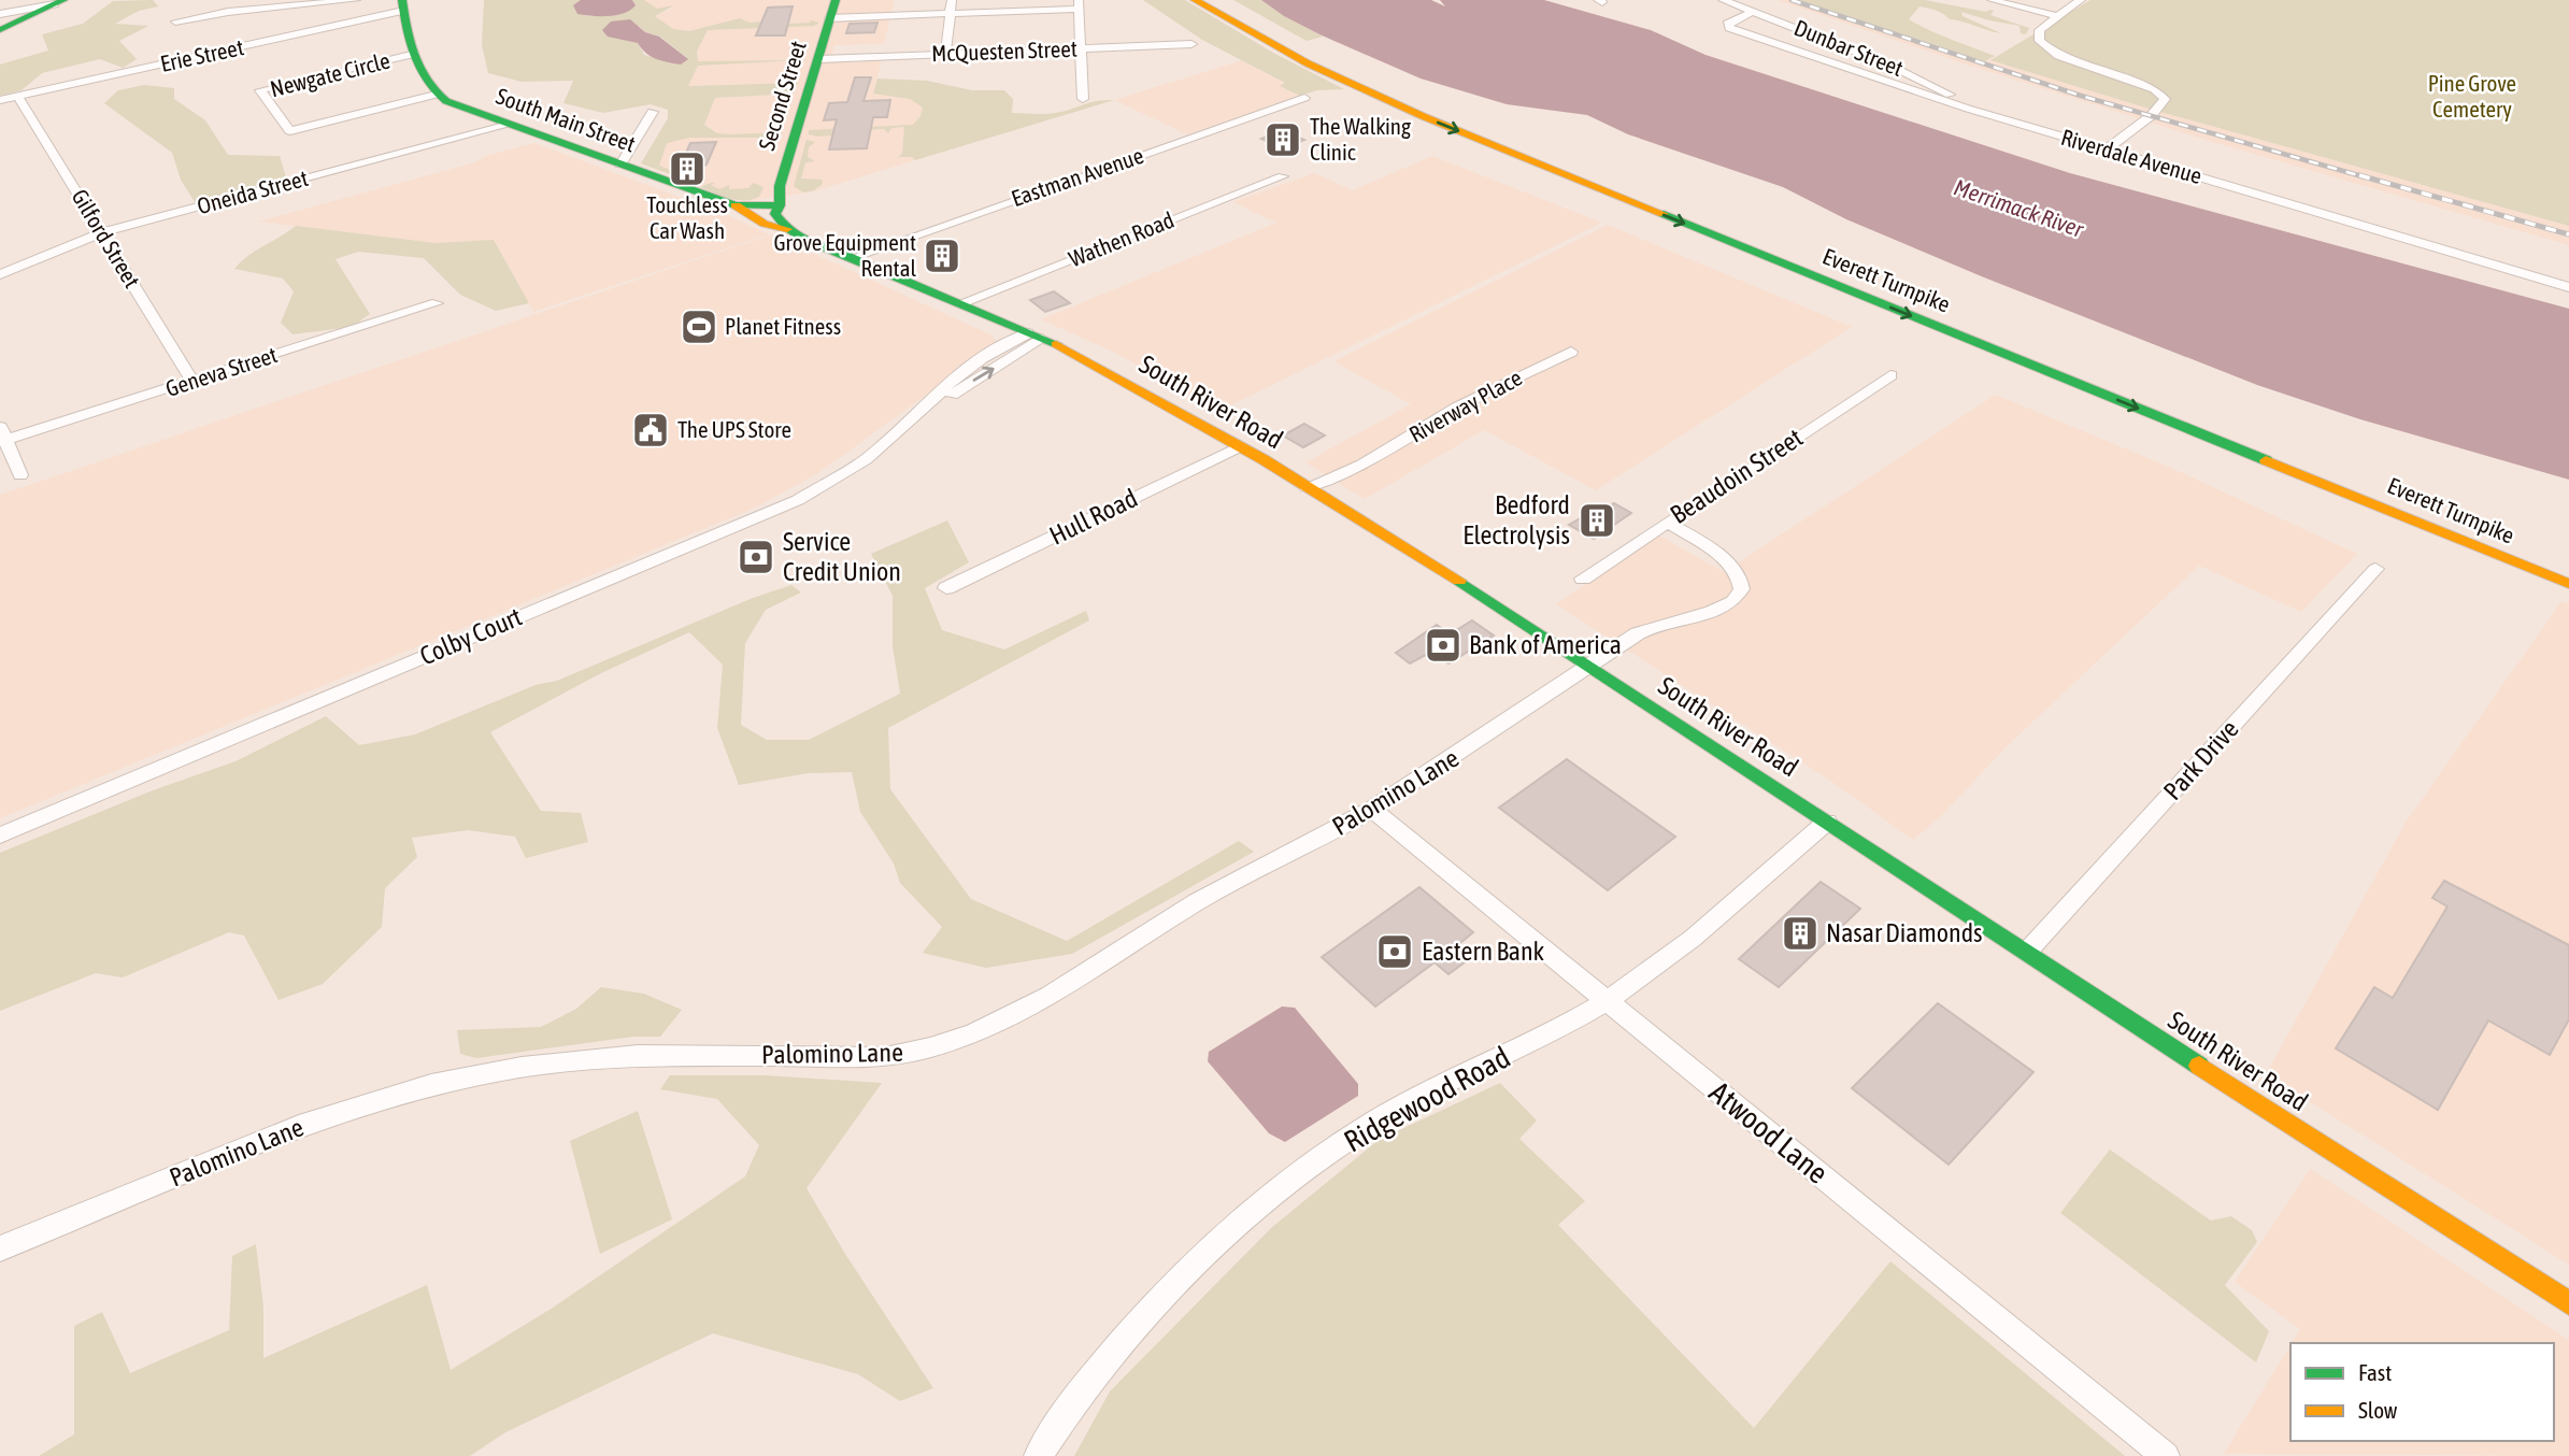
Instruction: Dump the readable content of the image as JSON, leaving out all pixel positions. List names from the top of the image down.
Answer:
{
  "streets": {
    "main road": [
      "Second Street",
      "South Main Street",
      "Everett Turnpike",
      "South River Road"
    ],
    "street": [
      "Dunbar Street",
      "McQuesten Street",
      "Erie Street",
      "Newgate Circle",
      "Riverdale Avenue",
      "Eastman Avenue",
      "Oneida Street",
      "Gilford Street",
      "Wathen Road",
      "Geneva Street",
      "Riverway Place",
      "Beaudoin Street",
      "Hull Road",
      "Colby Court",
      "Park Drive",
      "Palomino Lane",
      "Ridgewood Road",
      "Atwood Lane"
    ]
  },
  "crossings": [
    ["Dunbar Street", "Riverdale Avenue"],
    ["McQuesten Street", "Second Street"],
    ["Erie Street", "Gilford Street"],
    ["Newgate Circle", "South Main Street"],
    ["Second Street", "South Main Street"],
    ["Second Street", "South River Road"],
    ["South Main Street", "Oneida Street"],
    ["South Main Street", "South River Road"],
    ["Eastman Avenue", "South River Road"],
    ["Oneida Street", "Gilford Street"],
    ["Gilford Street", "Geneva Street"],
    ["Wathen Road", "South River Road"],
    ["South River Road", "Riverway Place"],
    ["South River Road", "Hull Road"],
    ["South River Road", "Colby Court"],
    ["South River Road", "Park Drive"],
    ["South River Road", "Palomino Lane"],
    ["South River Road", "Ridgewood Road"],
    ["Beaudoin Street", "Palomino Lane"],
    ["Palomino Lane", "Atwood Lane"],
    ["Ridgewood Road", "Atwood Lane"]
  ],
  "water": ["Merrimack River"],
  "parks": ["Pine Grove Cemetery"],
  "places": {
    "building": [
      "The Walking Clinic",
      "Touchless Car Wash",
      "Grove Equipment Rental",
      "Bedford Electrolysis",
      "Nasar Diamonds"
    ],
    "sports": ["Planet Fitness"],
    "public building": ["The UPS Store"],
    "bank": ["Service Credit Union", "Bank of America", "Eastern Bank"]
  },
  "legend": ["Fast", "Slow"]
}
